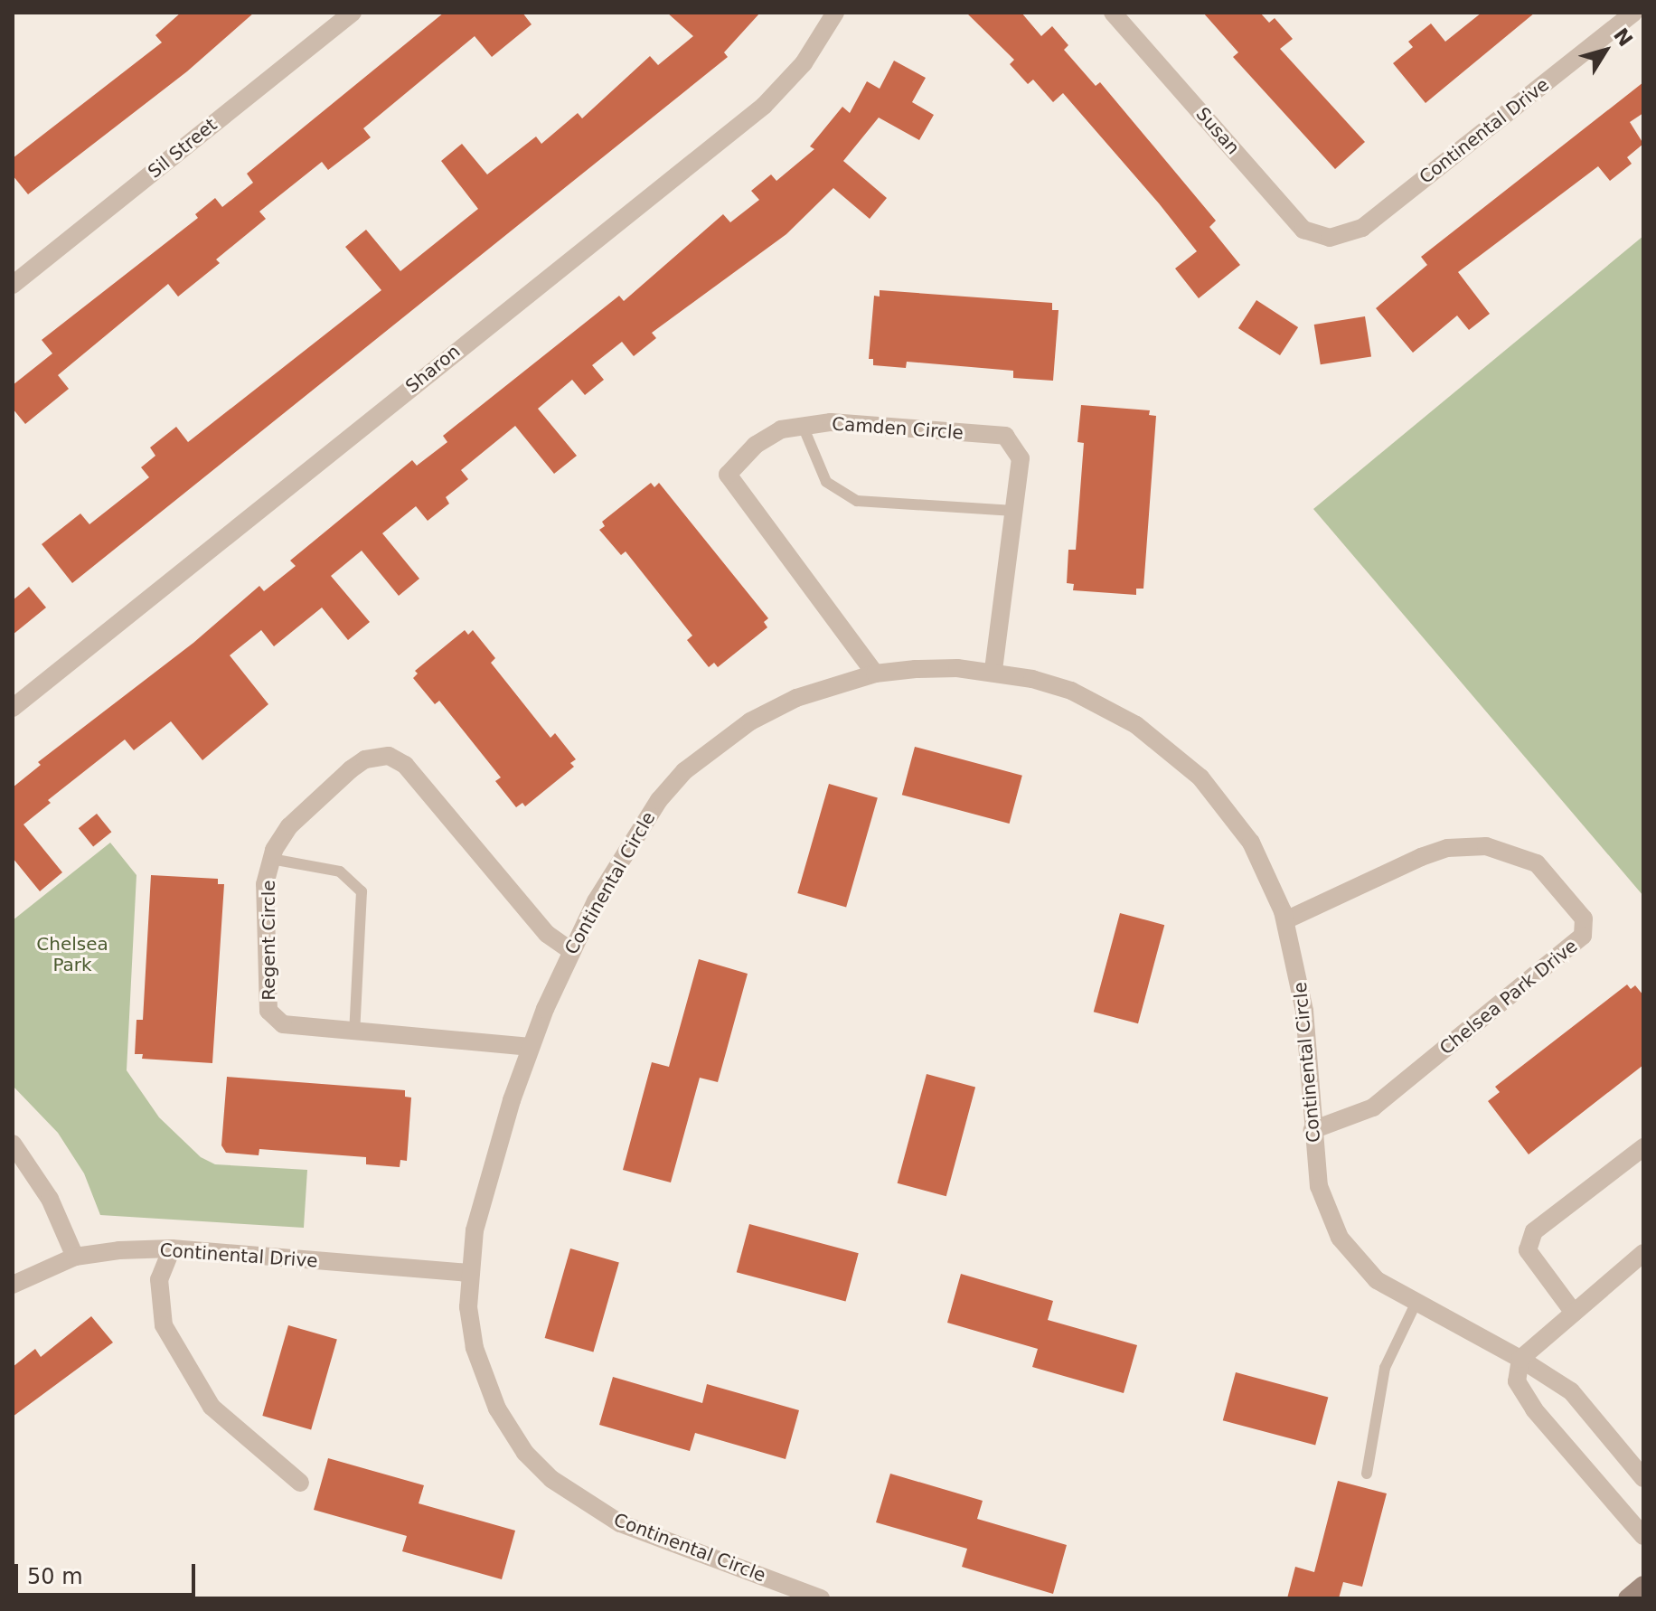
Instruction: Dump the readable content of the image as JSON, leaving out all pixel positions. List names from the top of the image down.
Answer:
{
  "streets": {
    "street": [
      "Susan",
      "Continental Drive",
      "Sil Street",
      "Sharon",
      "Camden Circle",
      "Continental Circle",
      "Regent Circle",
      "Chelsea Park Drive"
    ]
  },
  "crossings": [
    ["Susan", "Continental Drive"],
    ["Continental Drive", "Continental Circle"],
    ["Camden Circle", "Continental Circle"],
    ["Continental Circle", "Regent Circle"],
    ["Continental Circle", "Chelsea Park Drive"]
  ],
  "parks": ["Chelsea Park"],
  "scale_bar": "50 m",
  "north": "top right"
}
